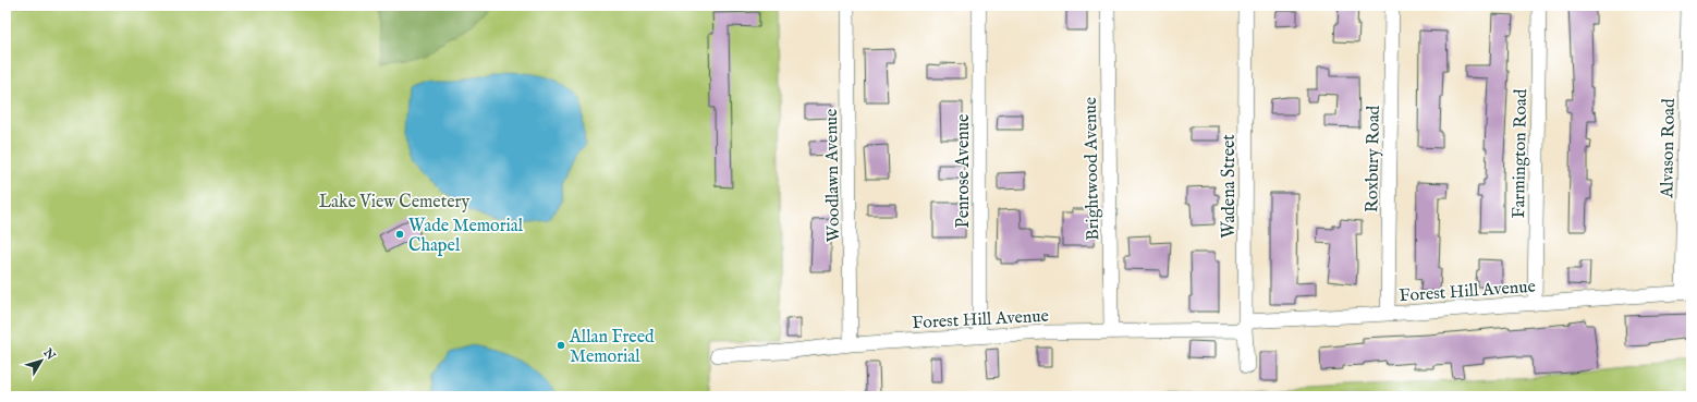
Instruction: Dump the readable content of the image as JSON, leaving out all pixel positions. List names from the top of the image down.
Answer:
{
  "streets": {
    "street": [
      "Alvason Road",
      "Farmington Road",
      "Roxbury Road",
      "Brightwood Avenue",
      "Penrose Avenue",
      "Woodlawn Avenue",
      "Wadena Street",
      "Forest Hill Avenue"
    ]
  },
  "crossings": [
    ["Alvason Road", "Forest Hill Avenue"],
    ["Farmington Road", "Forest Hill Avenue"],
    ["Roxbury Road", "Forest Hill Avenue"],
    ["Brightwood Avenue", "Forest Hill Avenue"],
    ["Penrose Avenue", "Forest Hill Avenue"],
    ["Woodlawn Avenue", "Forest Hill Avenue"],
    ["Wadena Street", "Forest Hill Avenue"]
  ],
  "parks": ["Lake View Cemetery"],
  "places": ["Wade Memorial Chapel", "Allan Freed Memorial"],
  "north": "top right"
}
